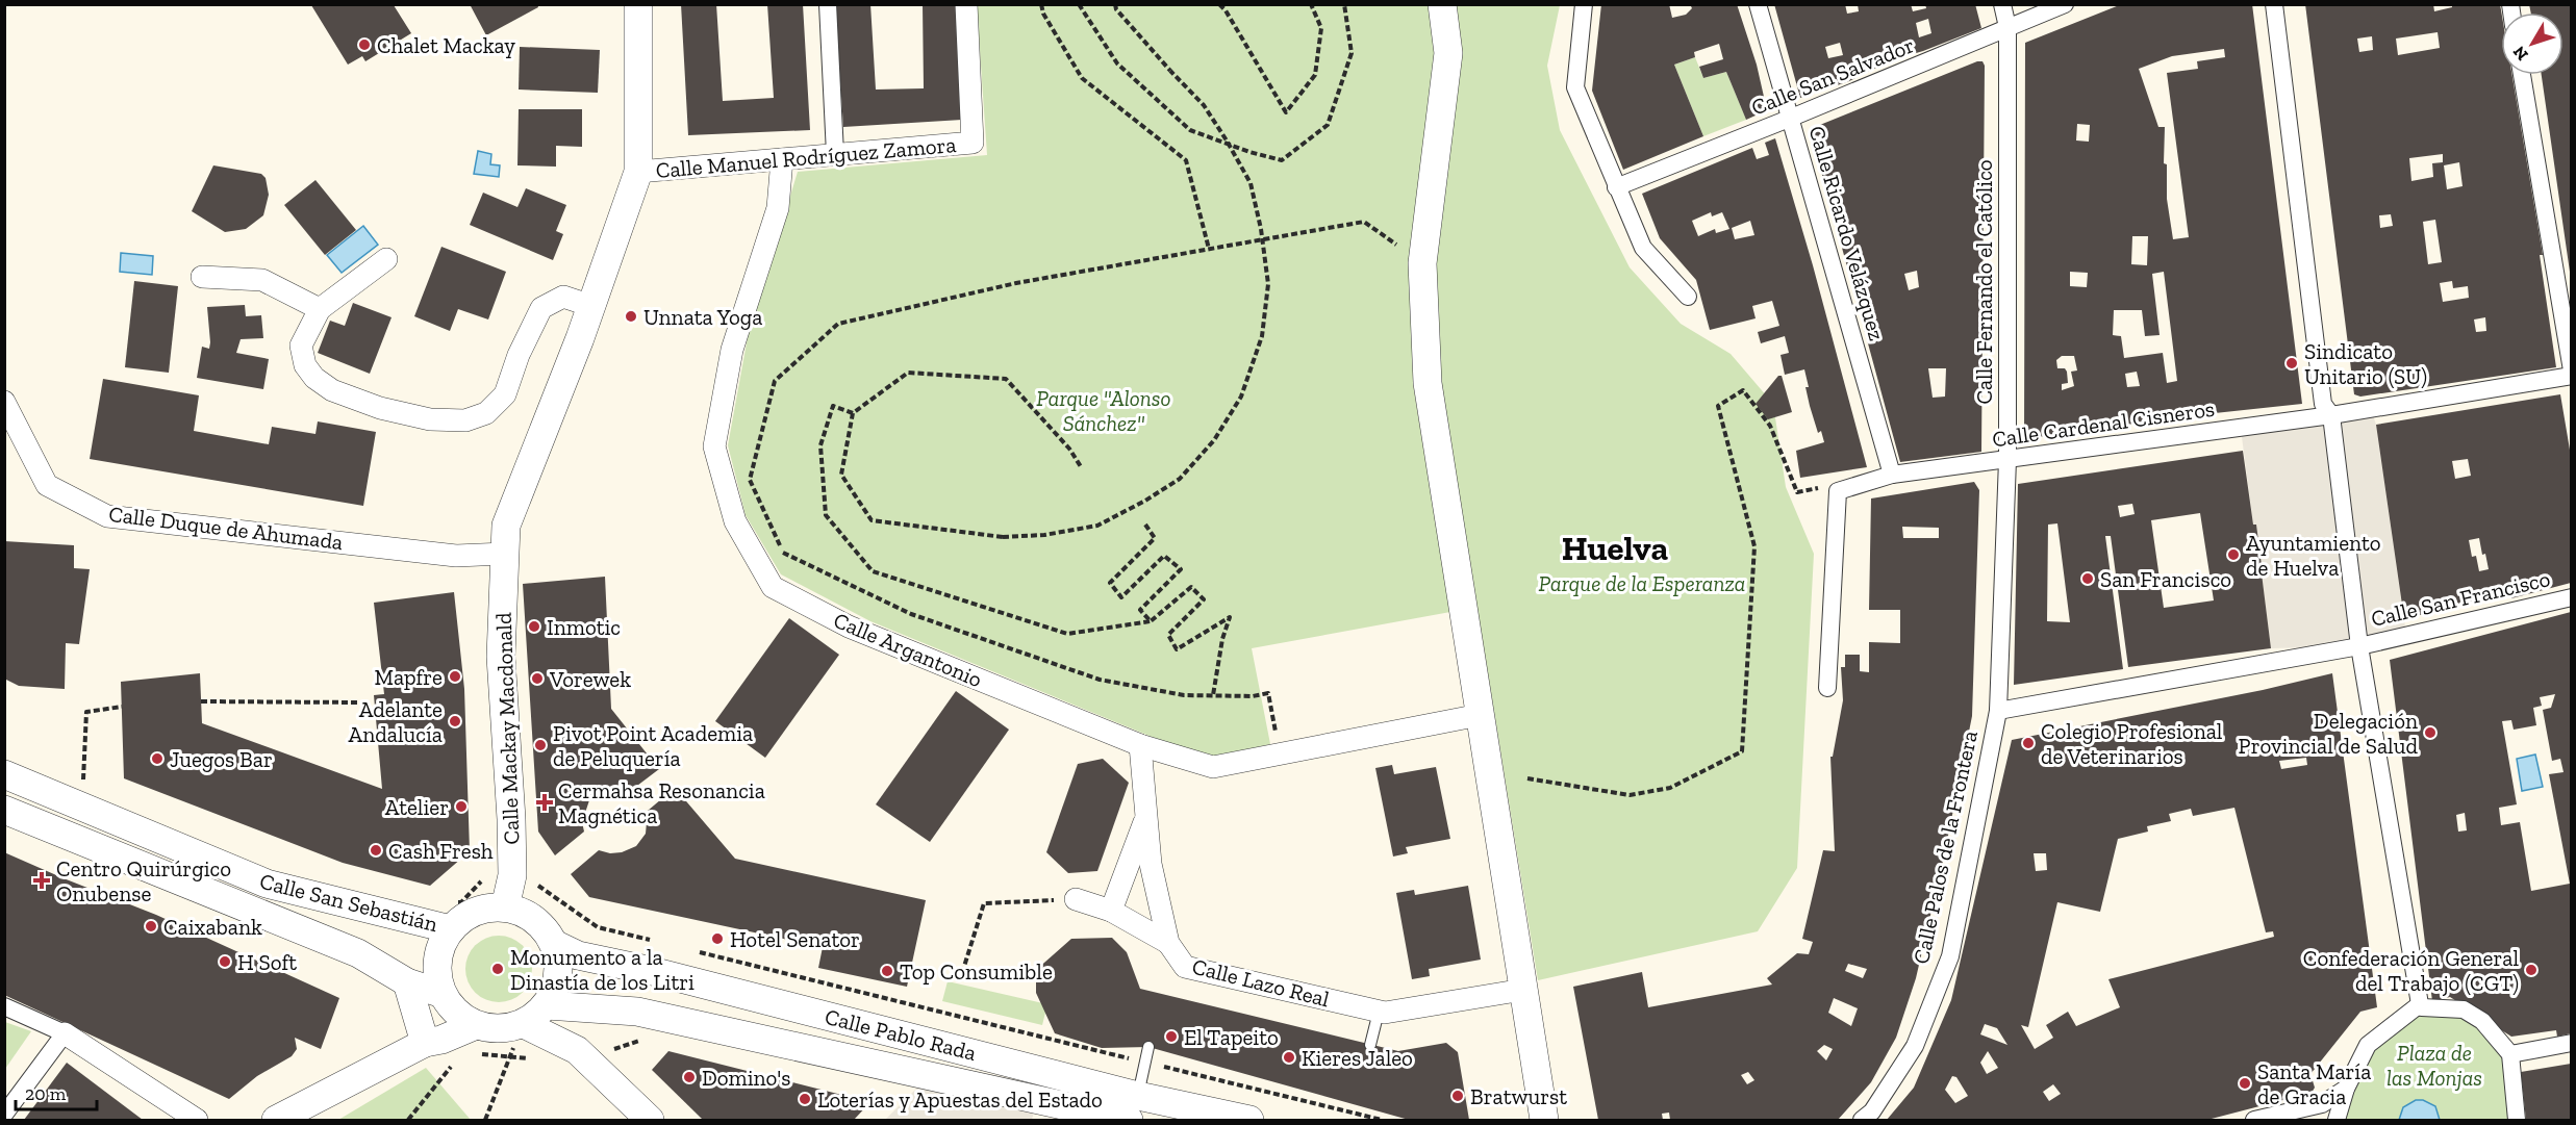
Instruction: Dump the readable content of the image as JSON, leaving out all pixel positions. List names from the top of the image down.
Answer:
{
  "streets": {
    "street": [
      "Calle San Salvador",
      "Calle Manuel Rodríguez Zamora",
      "Calle Ricardo Velázquez",
      "Calle Fernando el Católico",
      "Calle Cardenal Cisneros",
      "Calle Duque de Ahumada",
      "Calle San Francisco",
      "Calle Argantonio",
      "Calle Mackay Macdonald",
      "Calle Palos de la Frontera",
      "Calle San Sebastián",
      "Calle Lazo Real",
      "Calle Pablo Rada"
    ]
  },
  "crossings": [
    ["Calle San Salvador", "Calle Ricardo Velázquez"],
    ["Calle San Salvador", "Calle Fernando el Católico"],
    ["Calle Manuel Rodríguez Zamora", "Calle Argantonio"],
    ["Calle Manuel Rodríguez Zamora", "Calle Mackay Macdonald"],
    ["Calle Ricardo Velázquez", "Calle Cardenal Cisneros"],
    ["Calle Fernando el Católico", "Calle Cardenal Cisneros"],
    ["Calle Fernando el Católico", "Calle San Francisco"],
    ["Calle Fernando el Católico", "Calle Palos de la Frontera"],
    ["Calle Duque de Ahumada", "Calle Mackay Macdonald"],
    ["Calle San Francisco", "Calle Palos de la Frontera"],
    ["Calle Argantonio", "Calle Lazo Real"],
    ["Calle Mackay Macdonald", "Calle San Sebastián"],
    ["Calle Mackay Macdonald", "Calle Pablo Rada"],
    ["Calle San Sebastián", "Calle Pablo Rada"]
  ],
  "districts": ["Huelva"],
  "parks": ["Parque \"Alonso Sánchez\"", "Parque de la Esperanza", "Plaza de las Monjas"],
  "places": {
    "other": [
      "Chalet Mackay",
      "Unnata Yoga",
      "Sindicato Unitario (SU)",
      "Ayuntamiento de Huelva",
      "San Francisco",
      "Inmotic",
      "Mapfre",
      "Vorewek",
      "Adelante Andalucía",
      "Delegación Provincial de Salud",
      "Colegio Profesional de Veterinarios",
      "Pivot Point Academia de Peluquería",
      "Juegos Bar",
      "Atelier",
      "Cash Fresh",
      "Caixabank",
      "Hotel Senator",
      "H Soft",
      "Monumento a la Dinastía de los Litri",
      "Confederación General del Trabajo (CGT)",
      "Top Consumible",
      "El Tapeito",
      "Kieres Jaleo",
      "Domino's",
      "Santa María de Gracia",
      "Bratwurst",
      "Loterías y Apuestas del Estado"
    ],
    "health": ["Cermahsa Resonancia Magnética", "Centro Quirúrgico Onubense"]
  },
  "scale_bar": "20 m",
  "north": "bottom left"
}
